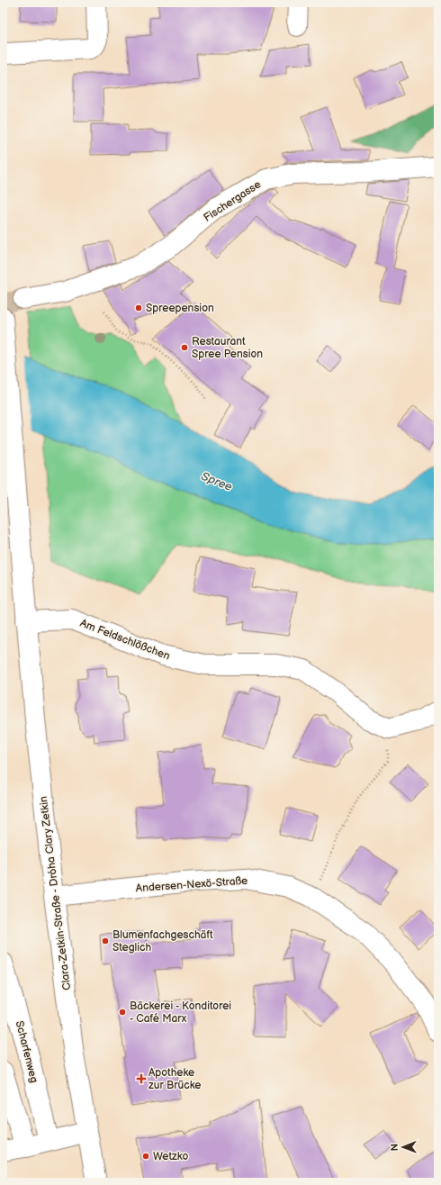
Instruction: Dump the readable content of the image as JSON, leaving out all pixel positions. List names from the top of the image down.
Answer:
{
  "streets": {
    "street": [
      "Fischergasse",
      "Am Feldschlößchen",
      "Andersen-Nexö-Straße",
      "Clara-Zetkin-Straße - Dróha Clary Zetkin",
      "Scharfenweg"
    ]
  },
  "crossings": [
    ["Am Feldschlößchen", "Clara-Zetkin-Straße - Dróha Clary Zetkin"],
    ["Andersen-Nexö-Straße", "Clara-Zetkin-Straße - Dróha Clary Zetkin"]
  ],
  "water": ["Spree"],
  "places": {
    "other": [
      "Spreepension",
      "Restaurant Spree Pension",
      "Blumenfachgeschäft Steglich",
      "Bäckerei - Konditorei - Café Marx",
      "Wetzko"
    ],
    "health": ["Apotheke zur Brücke"]
  },
  "north": "left"
}
